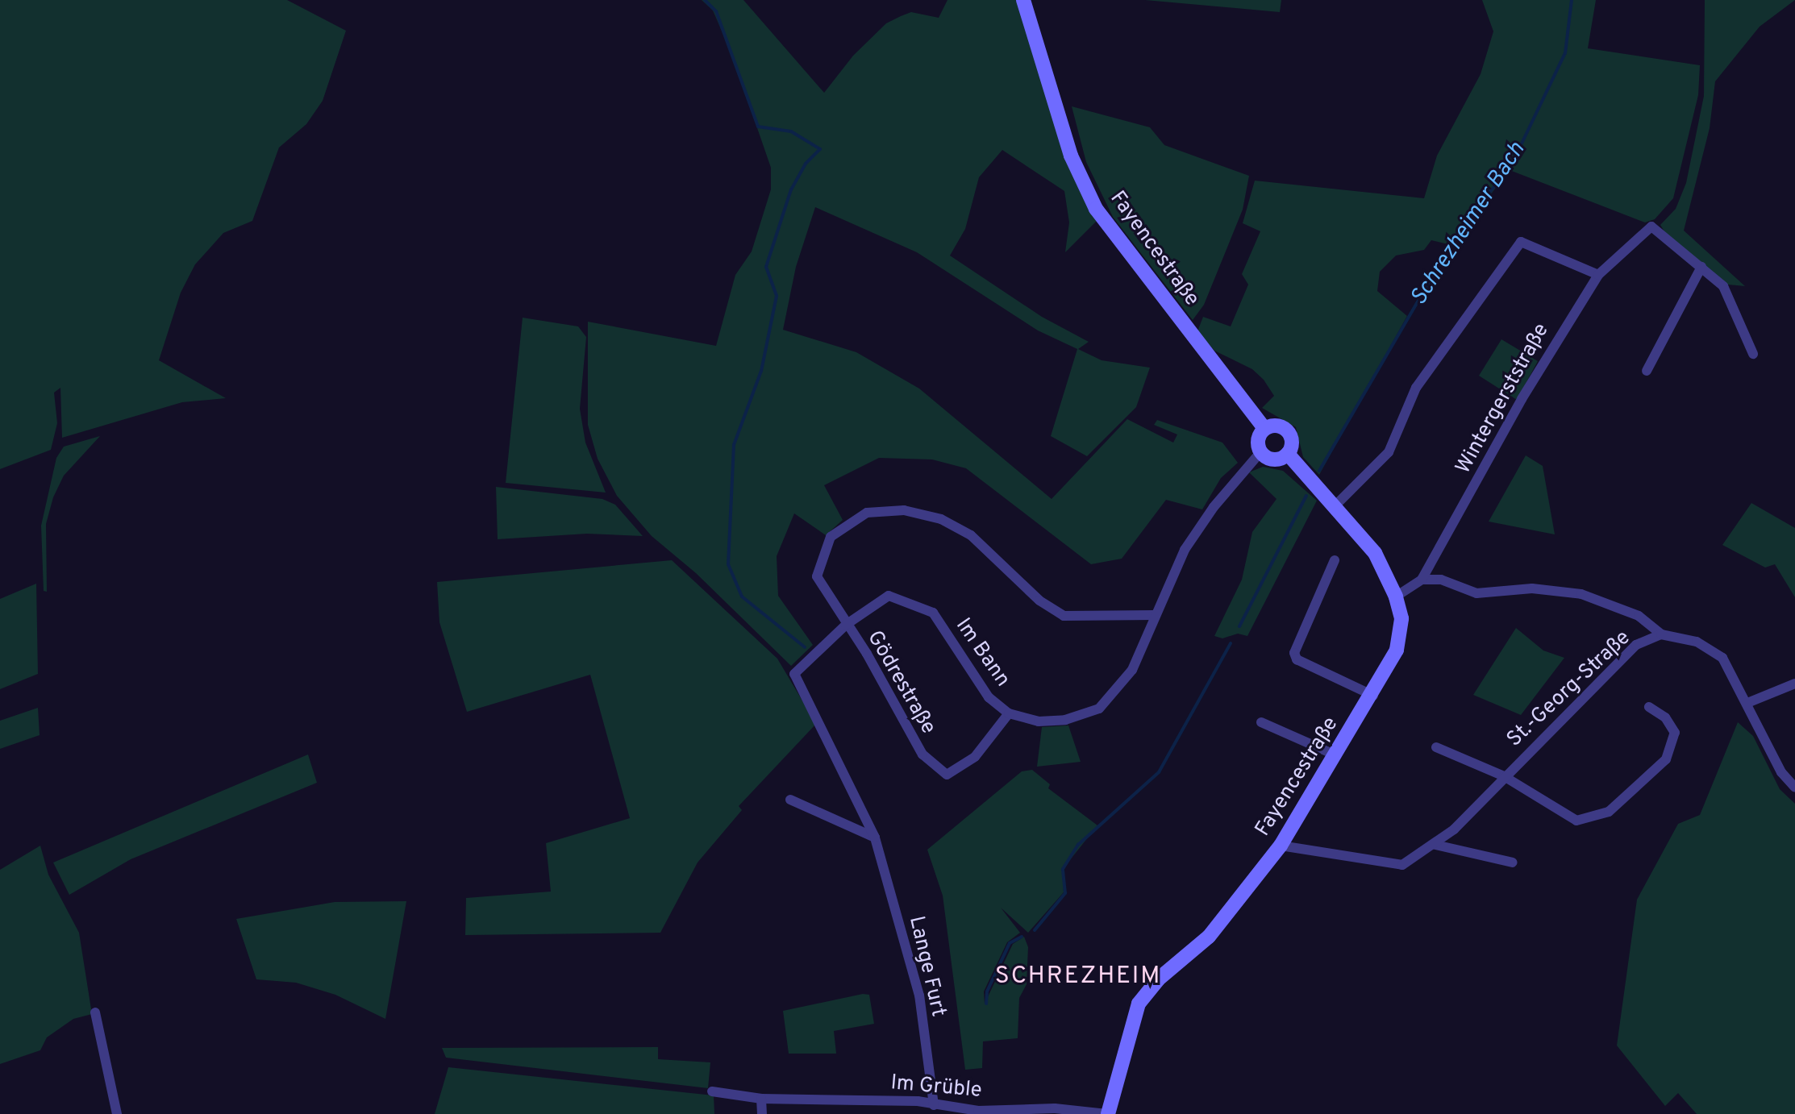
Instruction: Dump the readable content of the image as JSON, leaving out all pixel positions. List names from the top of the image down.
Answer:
{
  "streets": {
    "street": [
      "Fayencestraße",
      "Wintergerststraße",
      "Im Bann",
      "Gödrestraße",
      "St.-Georg-Straße",
      "Lange Furt",
      "Im Grüble"
    ]
  },
  "crossings": [
    ["Fayencestraße", "Wintergerststraße"],
    ["Fayencestraße", "Im Bann"],
    ["Fayencestraße", "St.-Georg-Straße"],
    ["Fayencestraße", "Im Grüble"],
    ["Im Bann", "Gödrestraße"],
    ["Im Bann", "Lange Furt"],
    ["Lange Furt", "Im Grüble"]
  ],
  "districts": ["SCHREZHEIM"],
  "water": ["Schrezheimer Bach"]
}
